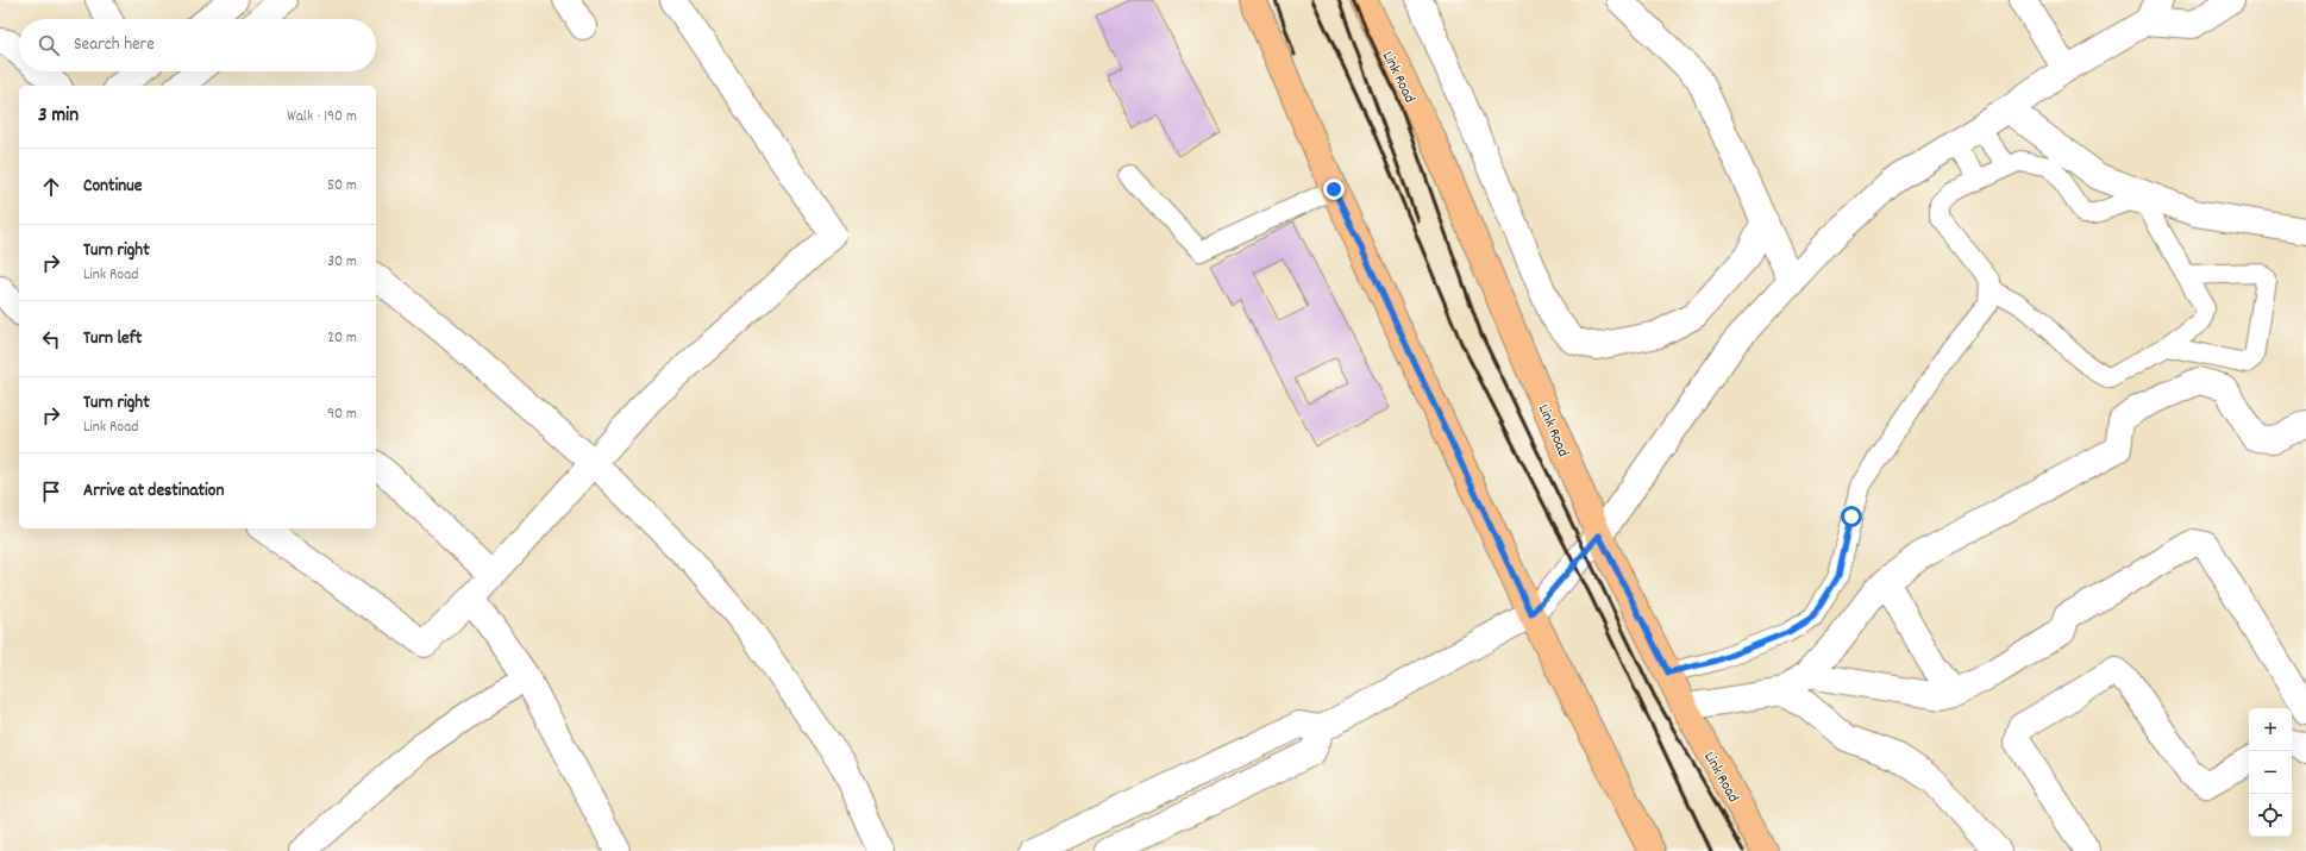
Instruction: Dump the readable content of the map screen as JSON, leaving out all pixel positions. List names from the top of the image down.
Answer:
{
  "streets": {
    "main road": ["Link Road"]
  },
  "page": {
    "search": "Search here",
    "heading": ["3 min", "Walk · 190 m"],
    "list": [
      ["Continue", "50 m"],
      ["Turn right", "Link Road", "30 m"],
      ["Turn left", "20 m"],
      ["Turn right", "Link Road", "90 m"],
      "Arrive at destination"
    ],
    "map_buttons": ["+", "−"]
  }
}
